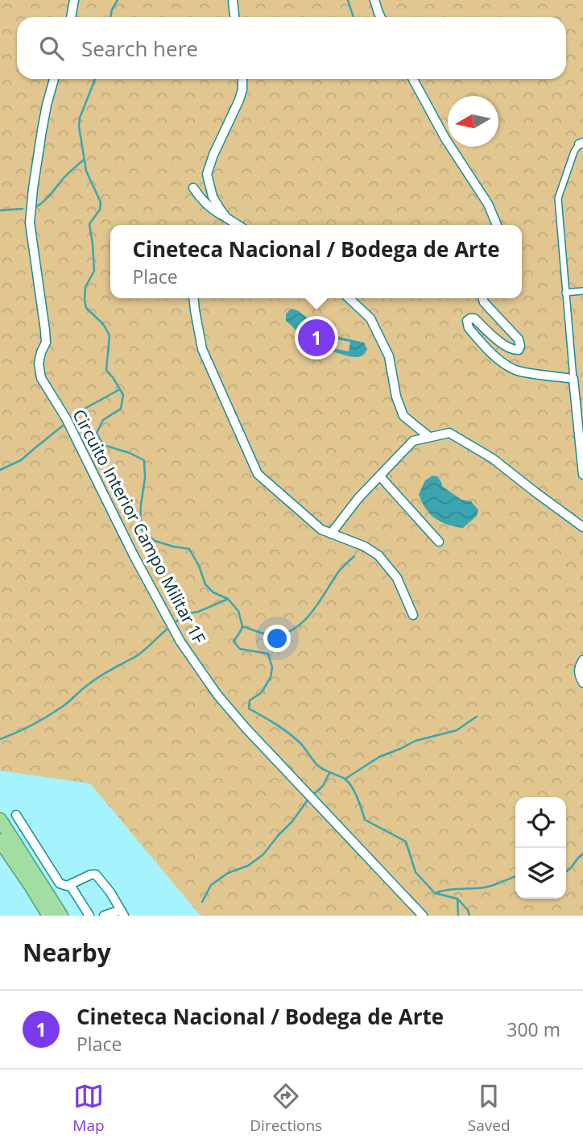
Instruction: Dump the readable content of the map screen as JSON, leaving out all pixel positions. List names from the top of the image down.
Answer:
{
  "streets": {
    "street": ["Circuito Interior Campo Militar 1F"]
  },
  "north": "left",
  "page": {
    "search": "Search here",
    "popup": ["Cineteca Nacional / Bodega de Arte", "Place"],
    "pins": "1",
    "heading": "Nearby",
    "list": [
      {
        "mark": "1",
        "name": "Cineteca Nacional / Bodega de Arte",
        "note": "Place",
        "value": "300 m"
      }
    ],
    "nav": ["Map", "Directions", "Saved"]
  }
}
